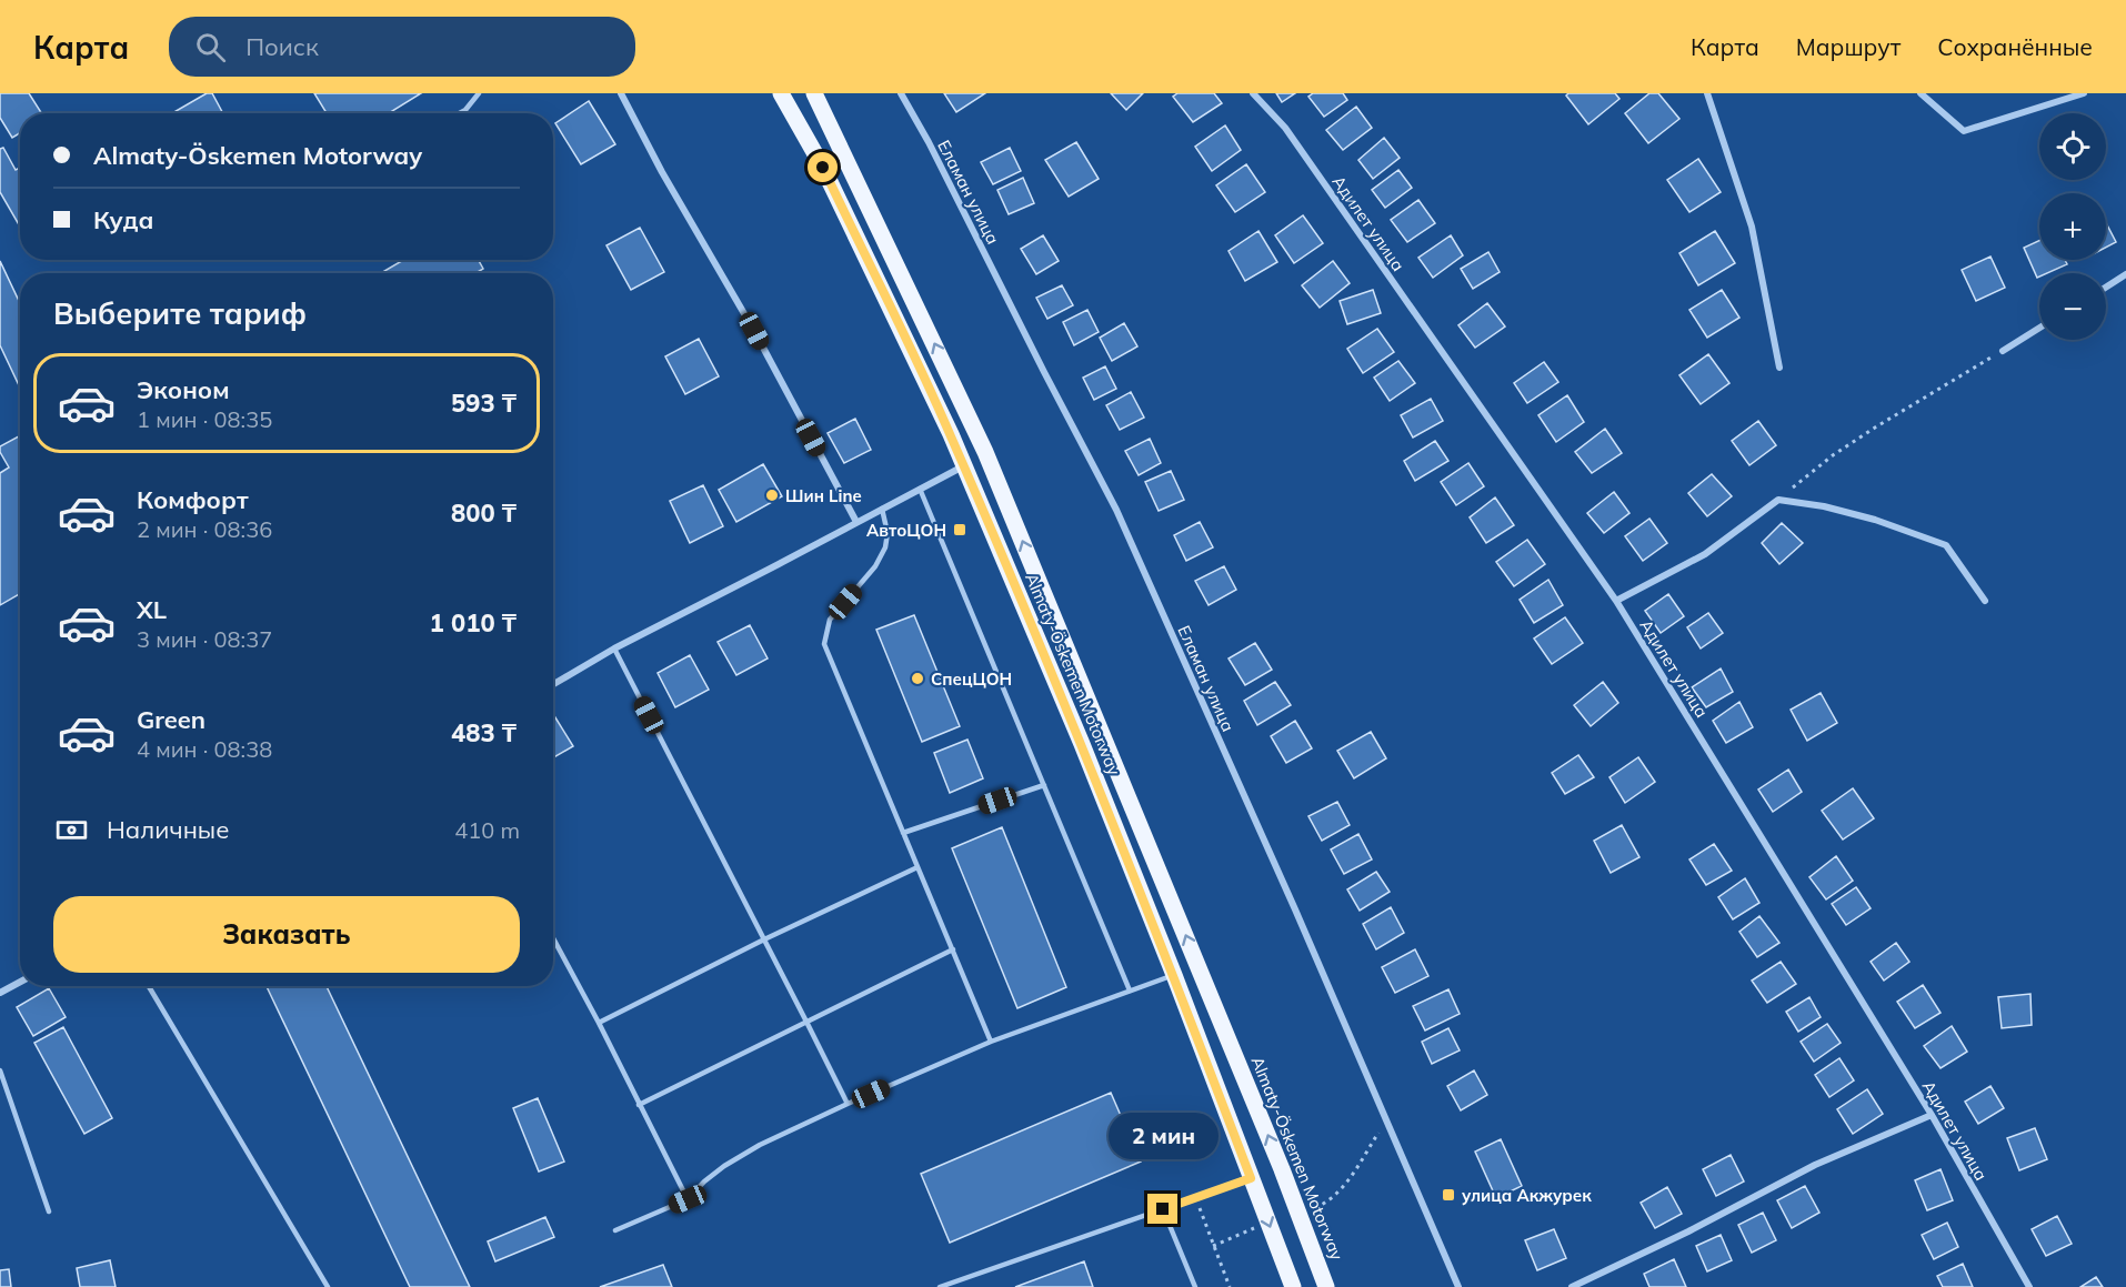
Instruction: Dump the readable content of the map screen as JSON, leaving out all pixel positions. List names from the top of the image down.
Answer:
{
  "streets": {
    "main road": ["Almaty-Öskemen Motorway"],
    "street": ["Еламан улица", "Адилет улица"]
  },
  "places": {
    "other": ["Шин Line", "СпецЦОН"],
    "transit": ["АвтоЦОН", "улица Акжурек"]
  },
  "page": {
    "header": "Карта",
    "search": "Поиск",
    "nav": ["Карта", "Маршрут", "Сохранённые"],
    "map_buttons": ["+", "−"],
    "banner": ["Almaty-Öskemen Motorway", "Куда"],
    "heading": "Выберите тариф",
    "list": [
      {
        "name": "Эконом",
        "note": "1 мин · 08:35",
        "value": "593 ₸"
      },
      {
        "name": "Комфорт",
        "note": "2 мин · 08:36",
        "value": "800 ₸"
      },
      {
        "name": "XL",
        "note": "3 мин · 08:37",
        "value": "1 010 ₸"
      },
      {
        "name": "Green",
        "note": "4 мин · 08:38",
        "value": "483 ₸"
      }
    ],
    "pay": ["Наличные", "410 m"],
    "buttons": "Заказать",
    "bubble": "2 мин"
  }
}
